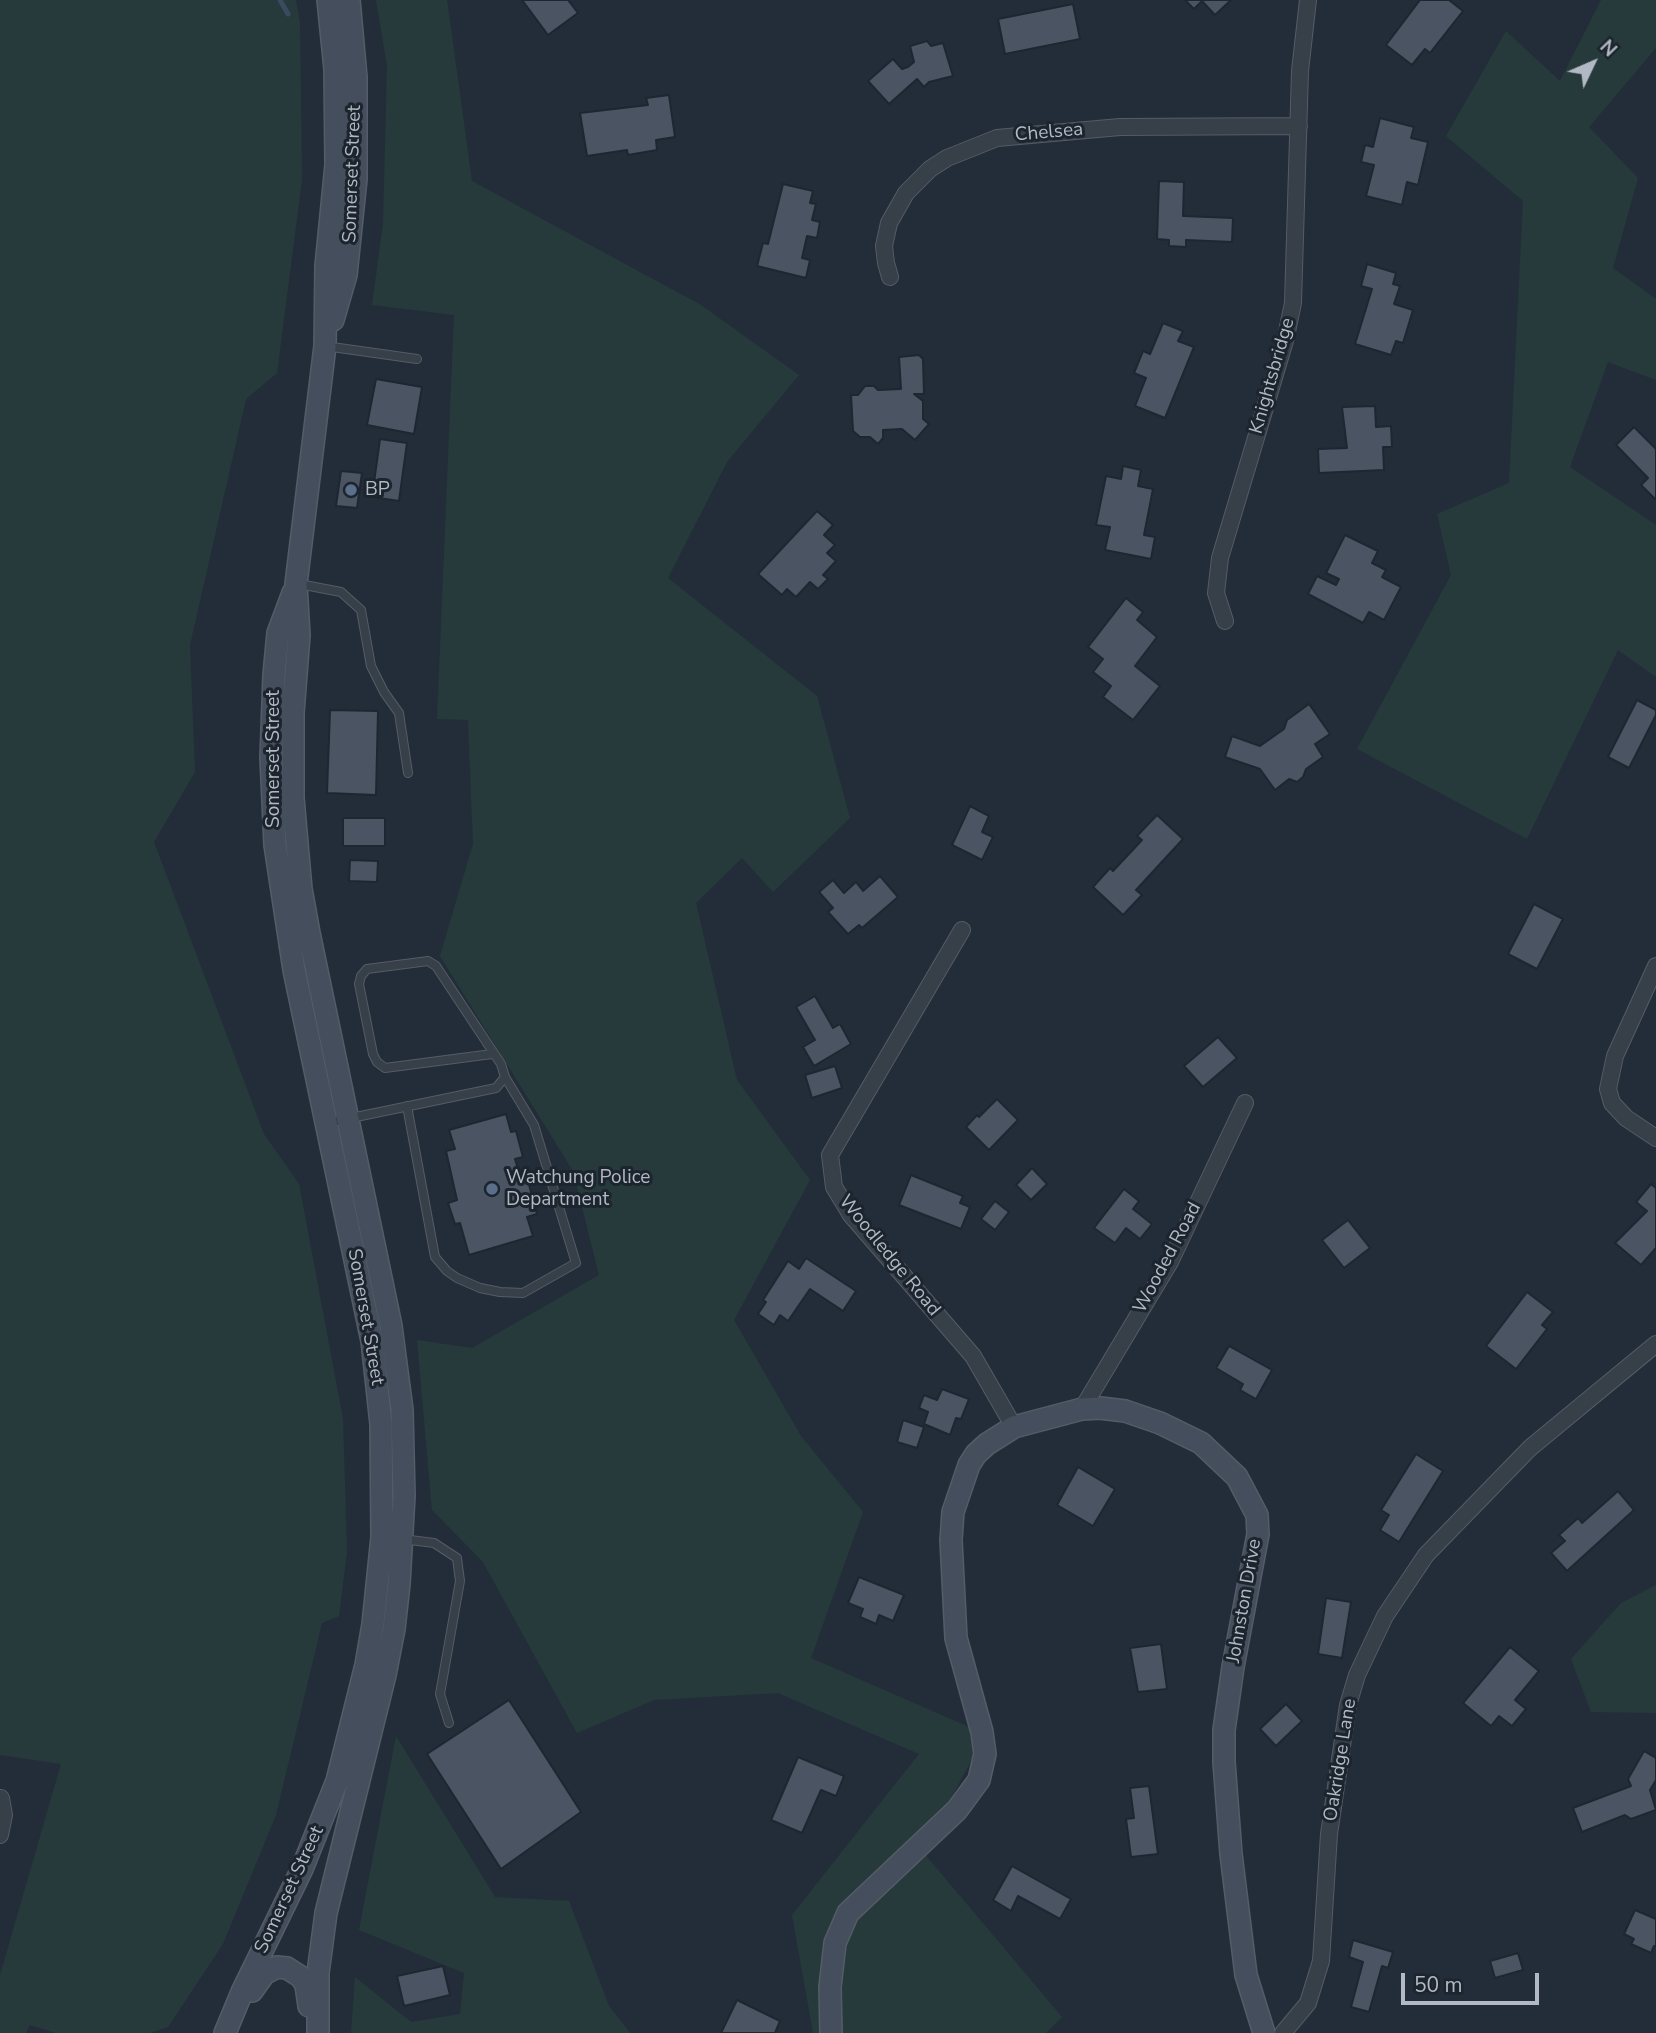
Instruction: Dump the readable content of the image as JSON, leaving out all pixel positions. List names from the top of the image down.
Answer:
{
  "streets": {
    "main road": ["Somerset Street", "Johnston Drive"],
    "street": [
      "Chelsea",
      "Knightsbridge",
      "Woodledge Road",
      "Wooded Road",
      "Oakridge Lane"
    ]
  },
  "crossings": [
    ["Chelsea", "Knightsbridge"],
    ["Woodledge Road", "Johnston Drive"],
    ["Wooded Road", "Johnston Drive"]
  ],
  "places": ["BP", "Watchung Police Department"],
  "scale_bar": "50 m",
  "north": "top right"
}
